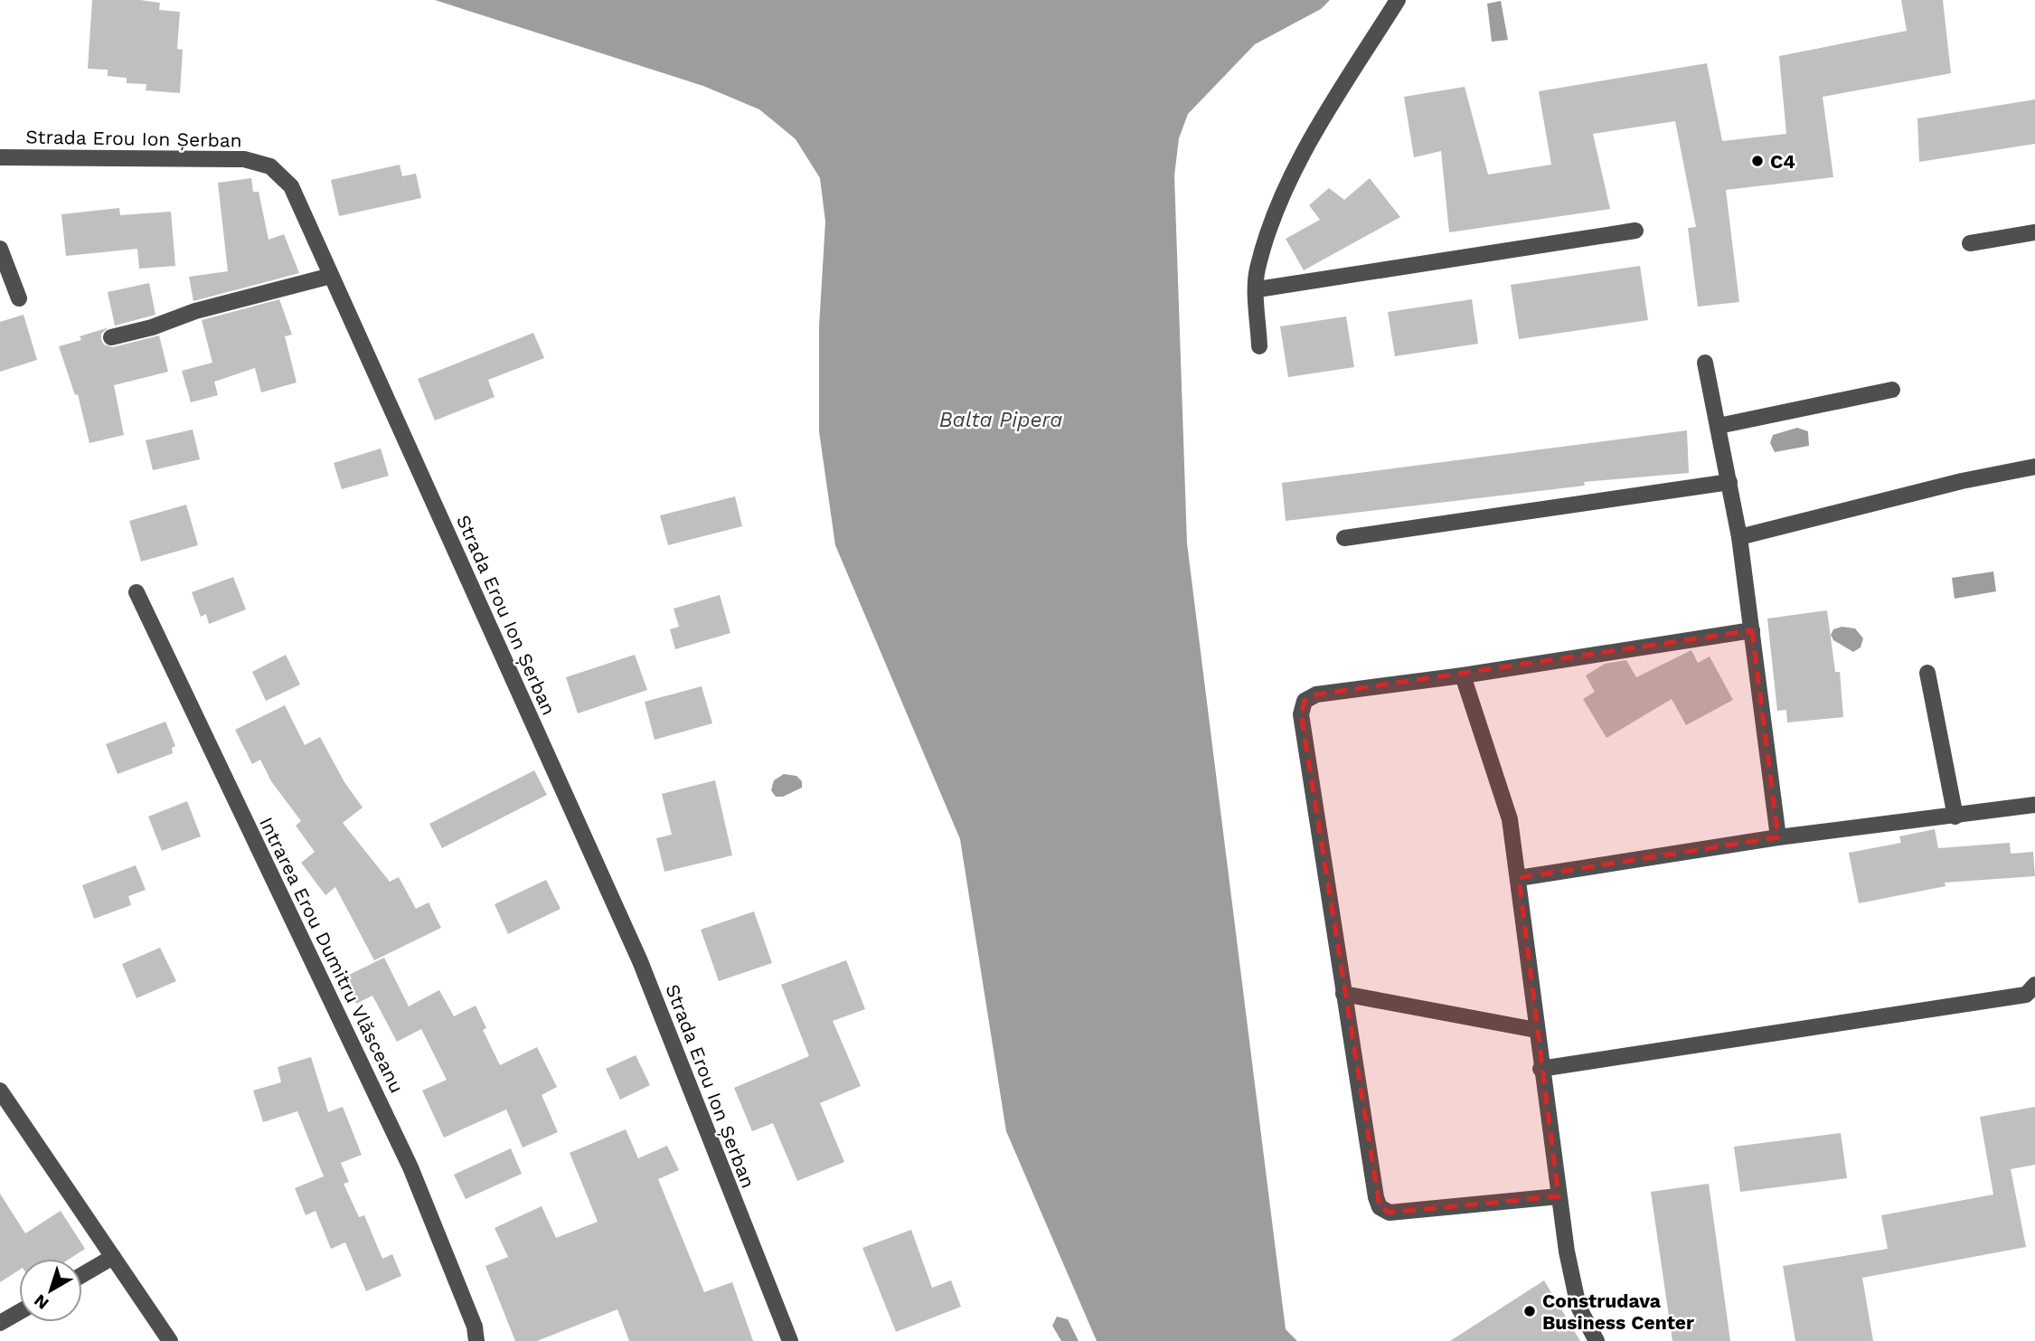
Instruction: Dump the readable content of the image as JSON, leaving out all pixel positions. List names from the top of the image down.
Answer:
{
  "streets": {
    "street": ["Strada Erou Ion Șerban", "Intrarea Erou Dumitru Vlăsceanu"]
  },
  "water": ["Balta Pipera"],
  "places": ["C4", "Construdava Business Center"],
  "north": "bottom left"
}
